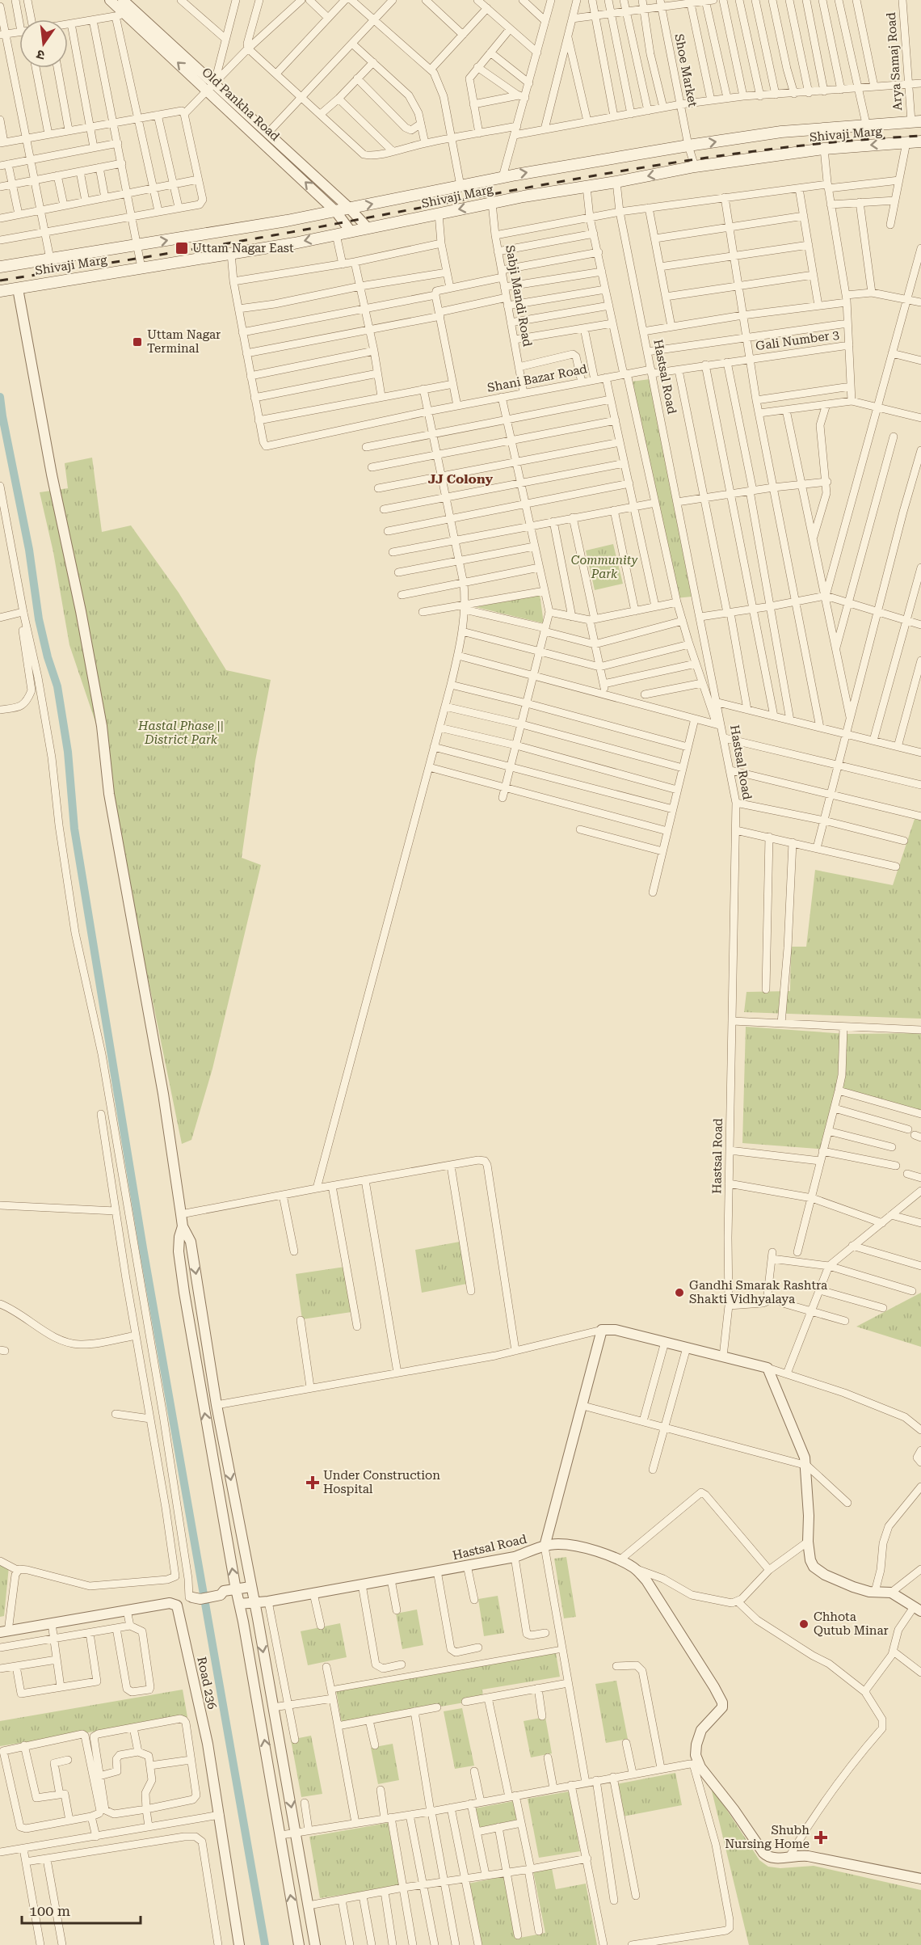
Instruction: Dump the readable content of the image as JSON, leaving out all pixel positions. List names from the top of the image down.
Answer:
{
  "streets": {
    "main road": ["Shivaji Marg"],
    "street": [
      "Arya Samaj Road",
      "Shoe Market",
      "Old Pankha Road",
      "Sabji Mandi Road",
      "Gali Number 3",
      "Hastsal Road",
      "Shani Bazar Road",
      "Road 236"
    ]
  },
  "crossings": [
    ["Arya Samaj Road", "Shivaji Marg"],
    ["Shoe Market", "Shivaji Marg"],
    ["Old Pankha Road", "Shivaji Marg"],
    ["Shivaji Marg", "Sabji Mandi Road"],
    ["Shivaji Marg", "Hastsal Road"],
    ["Sabji Mandi Road", "Shani Bazar Road"],
    ["Gali Number 3", "Shani Bazar Road"],
    ["Hastsal Road", "Shani Bazar Road"]
  ],
  "districts": ["JJ Colony"],
  "parks": ["Community Park", "Hastal Phase || District Park"],
  "places": {
    "transit": ["Uttam Nagar East", "Uttam Nagar Terminal"],
    "other": ["Gandhi Smarak Rashtra Shakti Vidhyalaya", "Chhota Qutub Minar"],
    "health": ["Under Construction Hospital", "Shubh Nursing Home"]
  },
  "scale_bar": "100 m",
  "north": "bottom"
}
